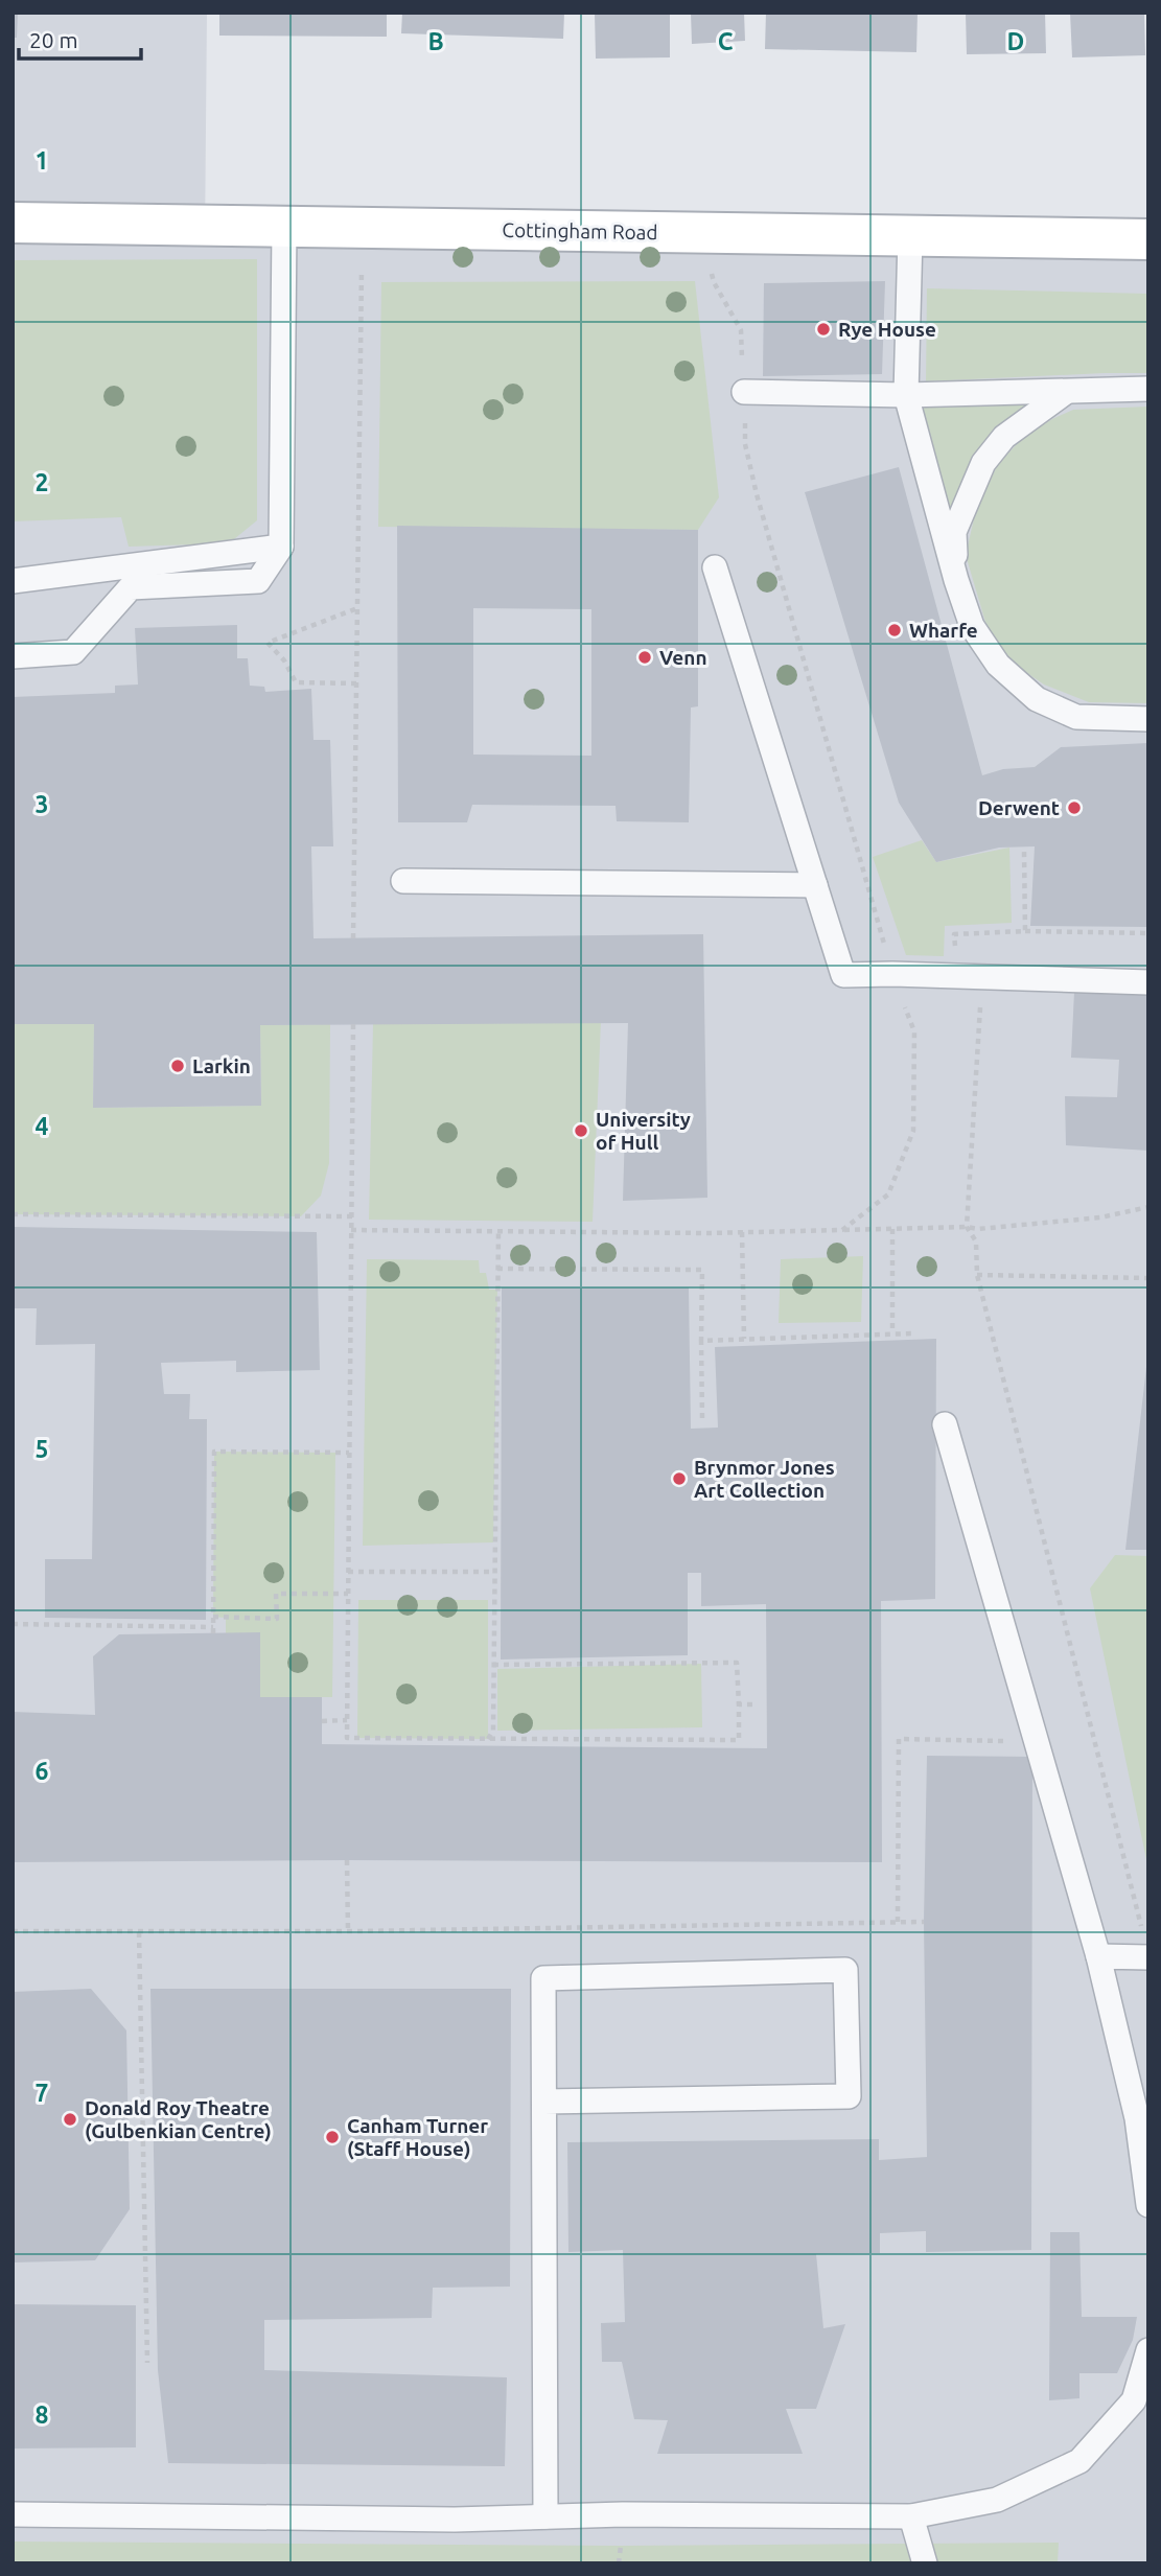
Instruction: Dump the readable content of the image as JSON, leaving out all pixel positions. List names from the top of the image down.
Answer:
{
  "streets": {
    "main road": ["Cottingham Road"]
  },
  "places": [
    "Rye House",
    "Wharfe",
    "Venn",
    "Derwent",
    "Larkin",
    "University of Hull",
    "Brynmor Jones Art Collection",
    "Donald Roy Theatre (Gulbenkian Centre)",
    "Canham Turner (Staff House)"
  ],
  "scale_bar": "20 m",
  "grid": {
    "columns": ["B", "C", "D"],
    "rows": [
      "1",
      "2",
      "3",
      "4",
      "5",
      "6",
      "7",
      "8"
    ]
  }
}
